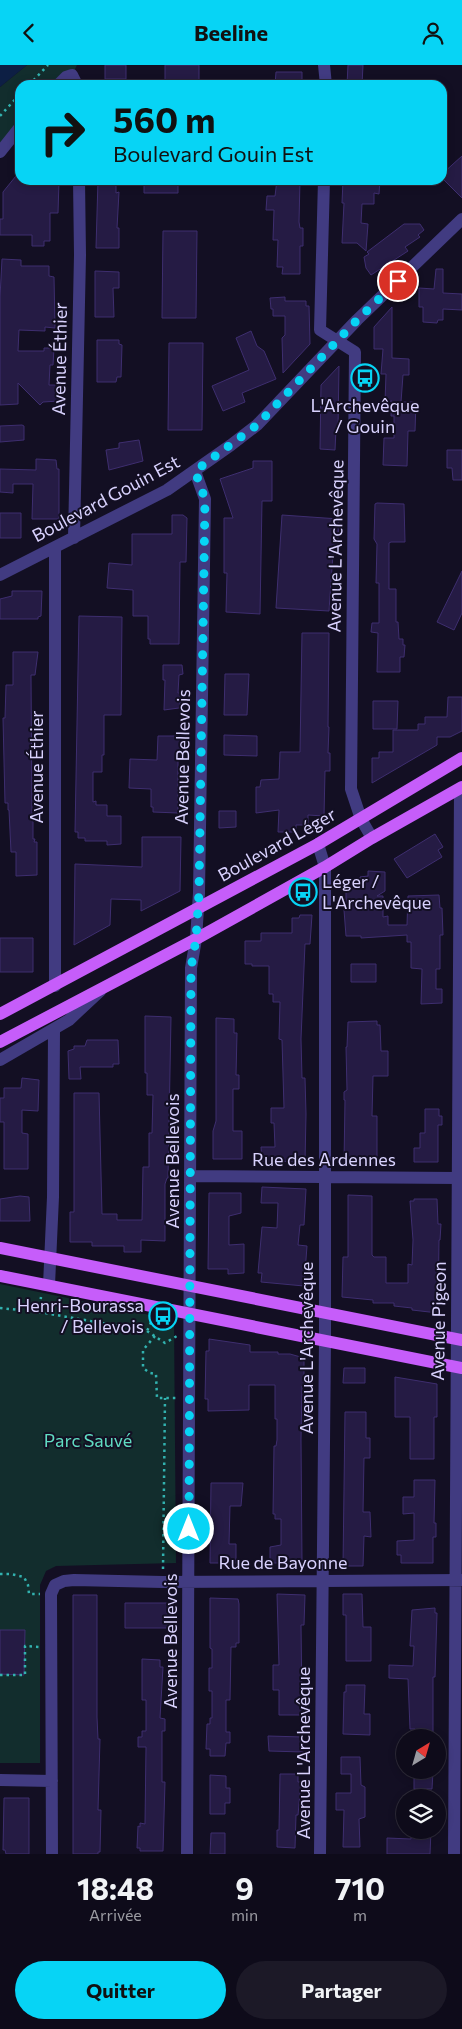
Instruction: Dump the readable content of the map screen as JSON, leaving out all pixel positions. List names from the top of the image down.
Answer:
{
  "streets": {
    "main road": ["Boulevard Léger"],
    "street": [
      "Avenue Éthier",
      "Boulevard Gouin Est",
      "Avenue L'Archevêque",
      "Avenue Bellevois",
      "Rue des Ardennes",
      "Avenue Pigeon",
      "Rue de Bayonne"
    ]
  },
  "crossings": [
    ["Avenue Éthier", "Boulevard Gouin Est"],
    ["Avenue Éthier", "Boulevard Léger"],
    ["Boulevard Gouin Est", "Avenue L'Archevêque"],
    ["Boulevard Gouin Est", "Avenue Bellevois"],
    ["Avenue L'Archevêque", "Boulevard Léger"],
    ["Avenue L'Archevêque", "Rue des Ardennes"],
    ["Avenue L'Archevêque", "Rue de Bayonne"],
    ["Avenue Bellevois", "Boulevard Léger"],
    ["Avenue Bellevois", "Rue des Ardennes"],
    ["Avenue Bellevois", "Rue de Bayonne"],
    ["Rue des Ardennes", "Avenue Pigeon"],
    ["Avenue Pigeon", "Rue de Bayonne"]
  ],
  "parks": ["Parc Sauvé"],
  "places": {
    "bus stop": ["L'Archevêque / Gouin", "Léger / L'Archevêque", "Henri-Bourassa / Bellevois"]
  },
  "north": "top right",
  "page": {
    "header": "Beeline",
    "turn": ["560 m", "Boulevard Gouin Est"],
    "eta": [
      "18:48",
      "Arrivée",
      "9",
      "min",
      "710",
      "m"
    ],
    "buttons": ["Quitter", "Partager"]
  }
}
